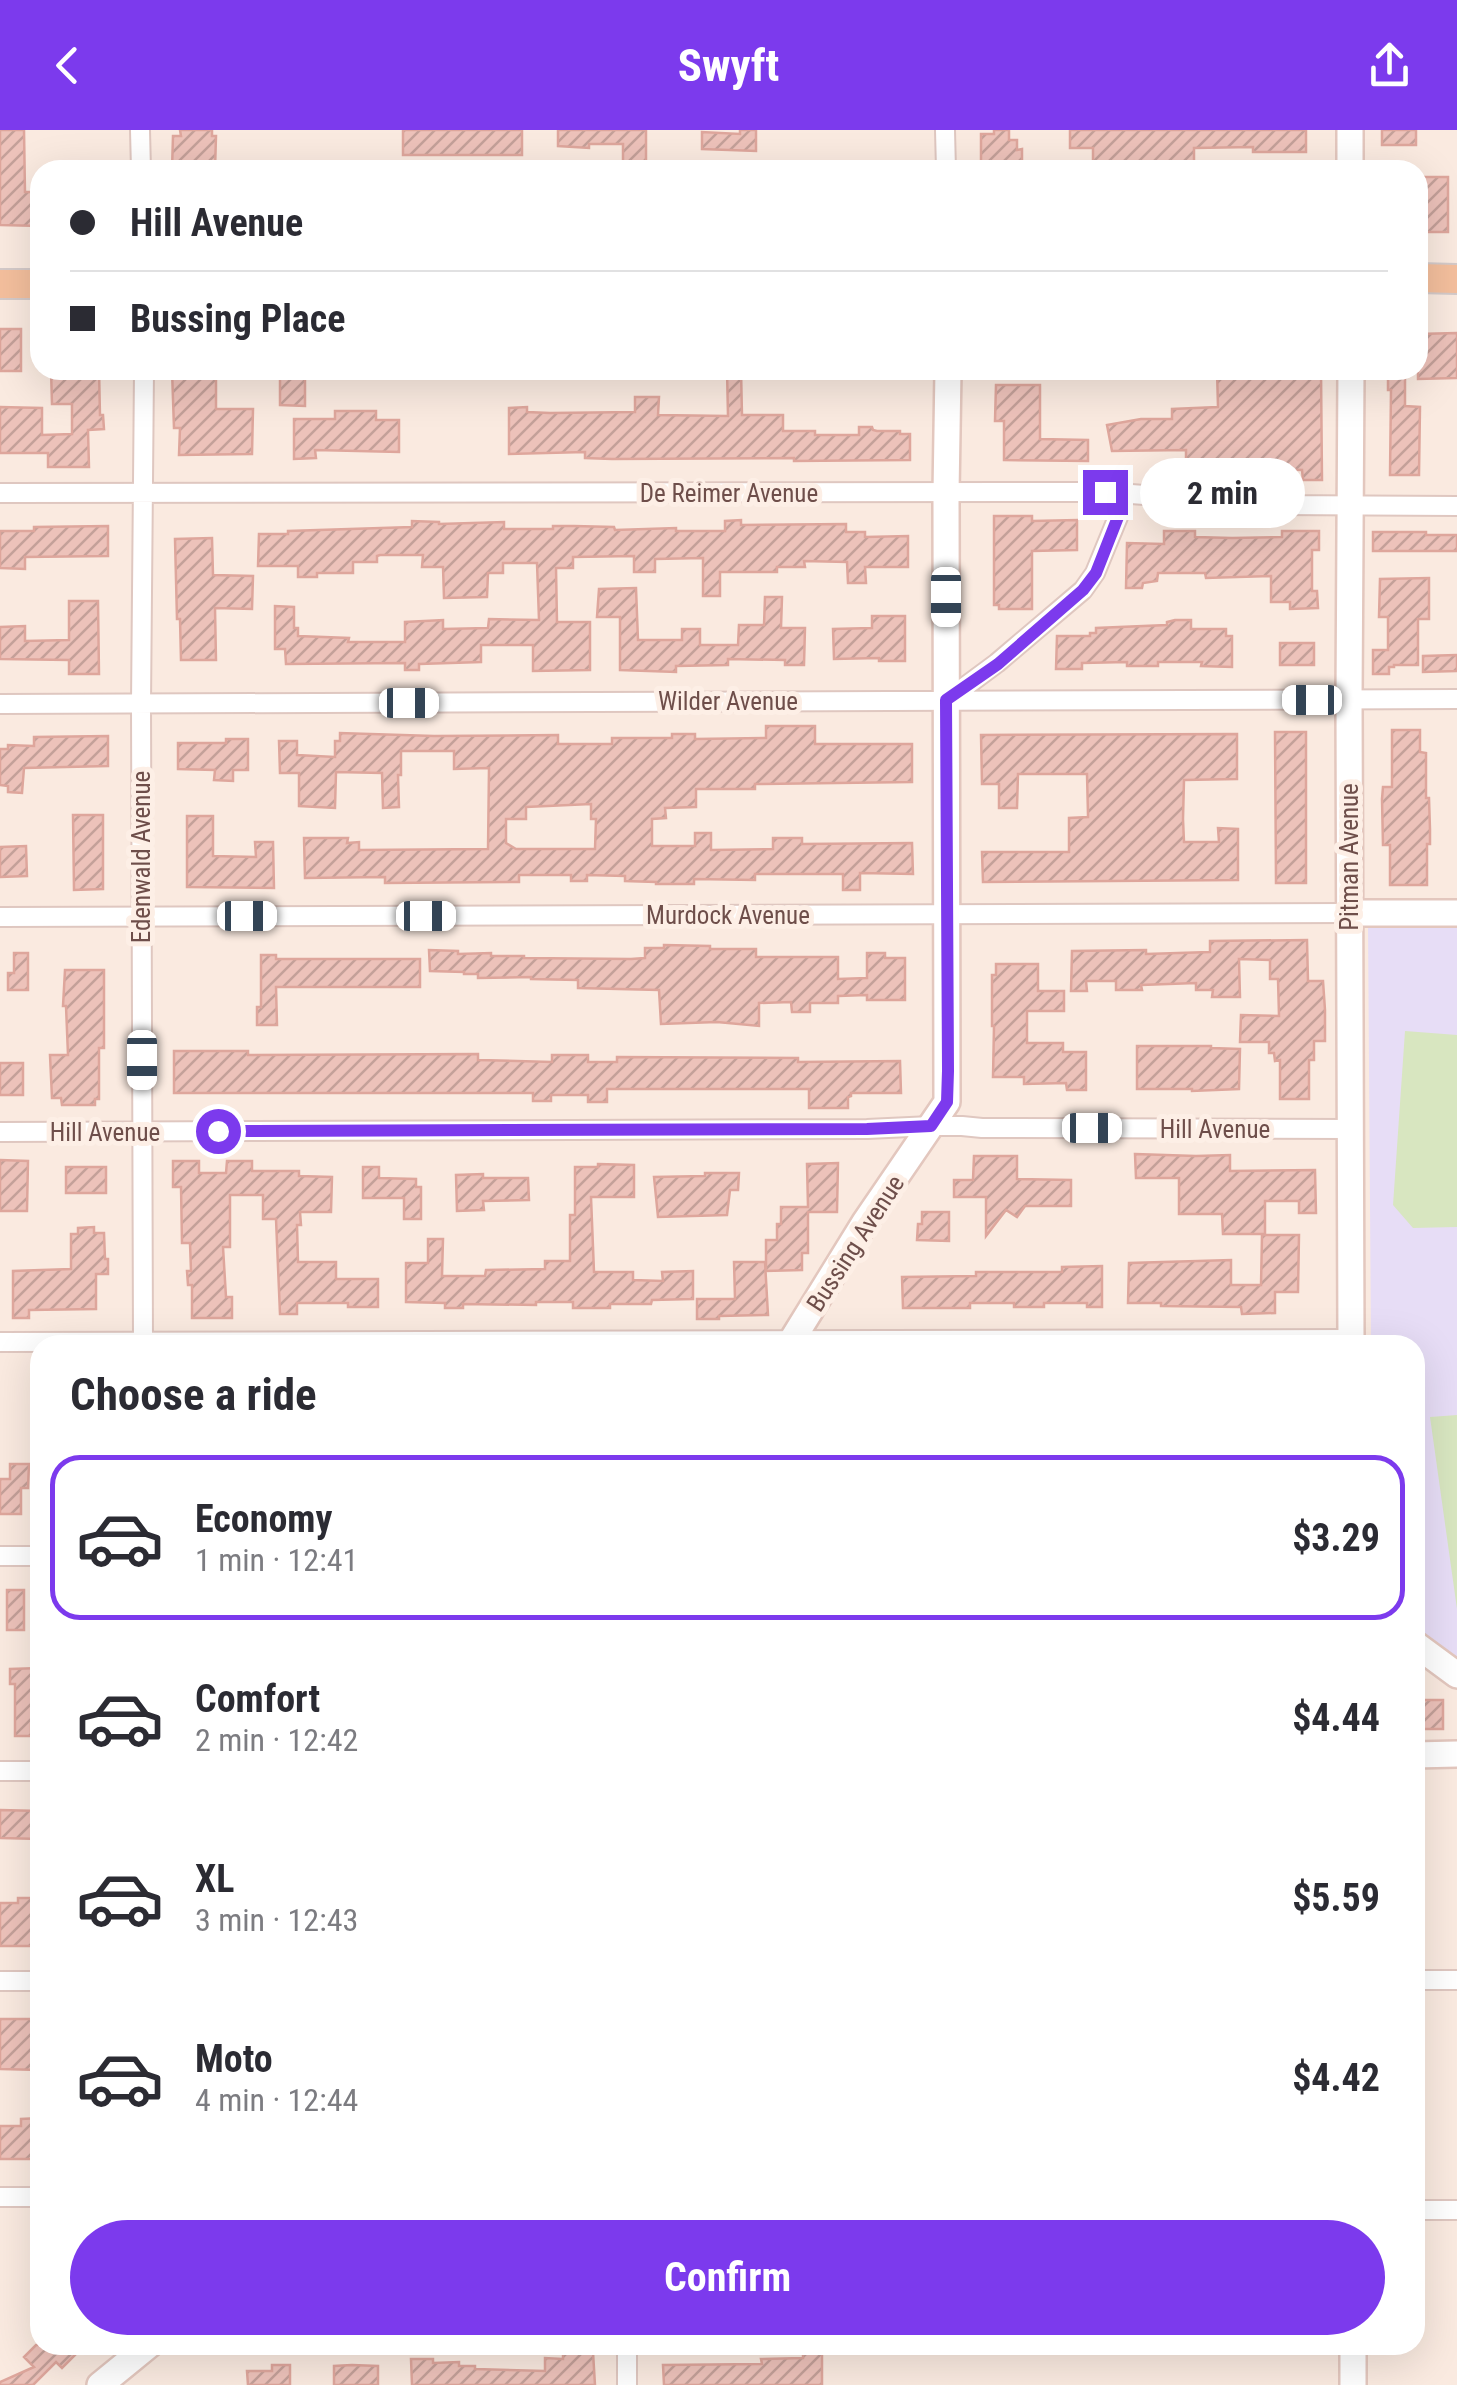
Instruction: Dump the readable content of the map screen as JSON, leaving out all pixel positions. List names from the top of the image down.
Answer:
{
  "streets": {
    "street": [
      "De Reimer Avenue",
      "Wilder Avenue",
      "Edenwald Avenue",
      "Pitman Avenue",
      "Murdock Avenue",
      "Hill Avenue",
      "Bussing Avenue"
    ]
  },
  "crossings": [
    ["De Reimer Avenue", "Edenwald Avenue"],
    ["De Reimer Avenue", "Pitman Avenue"],
    ["De Reimer Avenue", "Bussing Avenue"],
    ["Wilder Avenue", "Edenwald Avenue"],
    ["Wilder Avenue", "Pitman Avenue"],
    ["Wilder Avenue", "Bussing Avenue"],
    ["Edenwald Avenue", "Murdock Avenue"],
    ["Edenwald Avenue", "Hill Avenue"],
    ["Pitman Avenue", "Murdock Avenue"],
    ["Pitman Avenue", "Hill Avenue"],
    ["Murdock Avenue", "Bussing Avenue"],
    ["Hill Avenue", "Bussing Avenue"]
  ],
  "page": {
    "header": "Swyft",
    "banner": ["Hill Avenue", "Bussing Place"],
    "bubble": "2 min",
    "heading": "Choose a ride",
    "list": [
      {
        "name": "Economy",
        "note": "1 min · 12:41",
        "value": "$3.29"
      },
      {
        "name": "Comfort",
        "note": "2 min · 12:42",
        "value": "$4.44"
      },
      {
        "name": "XL",
        "note": "3 min · 12:43",
        "value": "$5.59"
      },
      {
        "name": "Moto",
        "note": "4 min · 12:44",
        "value": "$4.42"
      }
    ],
    "buttons": "Confirm"
  }
}
